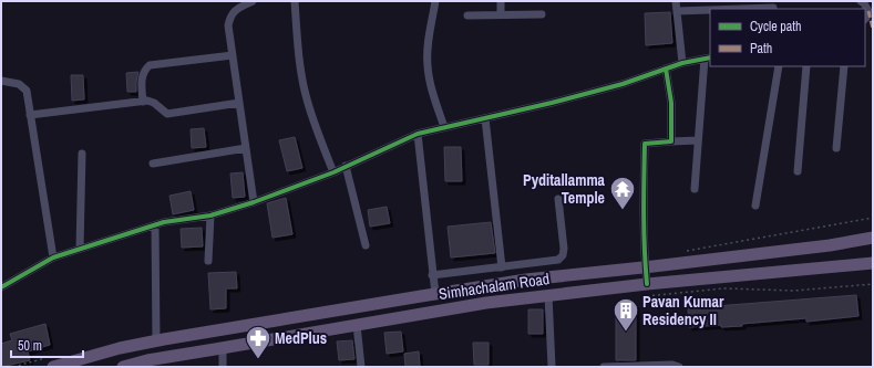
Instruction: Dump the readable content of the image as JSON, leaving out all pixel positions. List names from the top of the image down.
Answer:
{
  "streets": {
    "main road": ["Simhachalam Road"]
  },
  "places": {
    "temple": ["Pyditallamma Temple"],
    "building": ["Pavan Kumar Residency II"],
    "pharmacy": ["MedPlus"]
  },
  "legend": ["Cycle path", "Path"],
  "scale_bar": "50 m"
}
